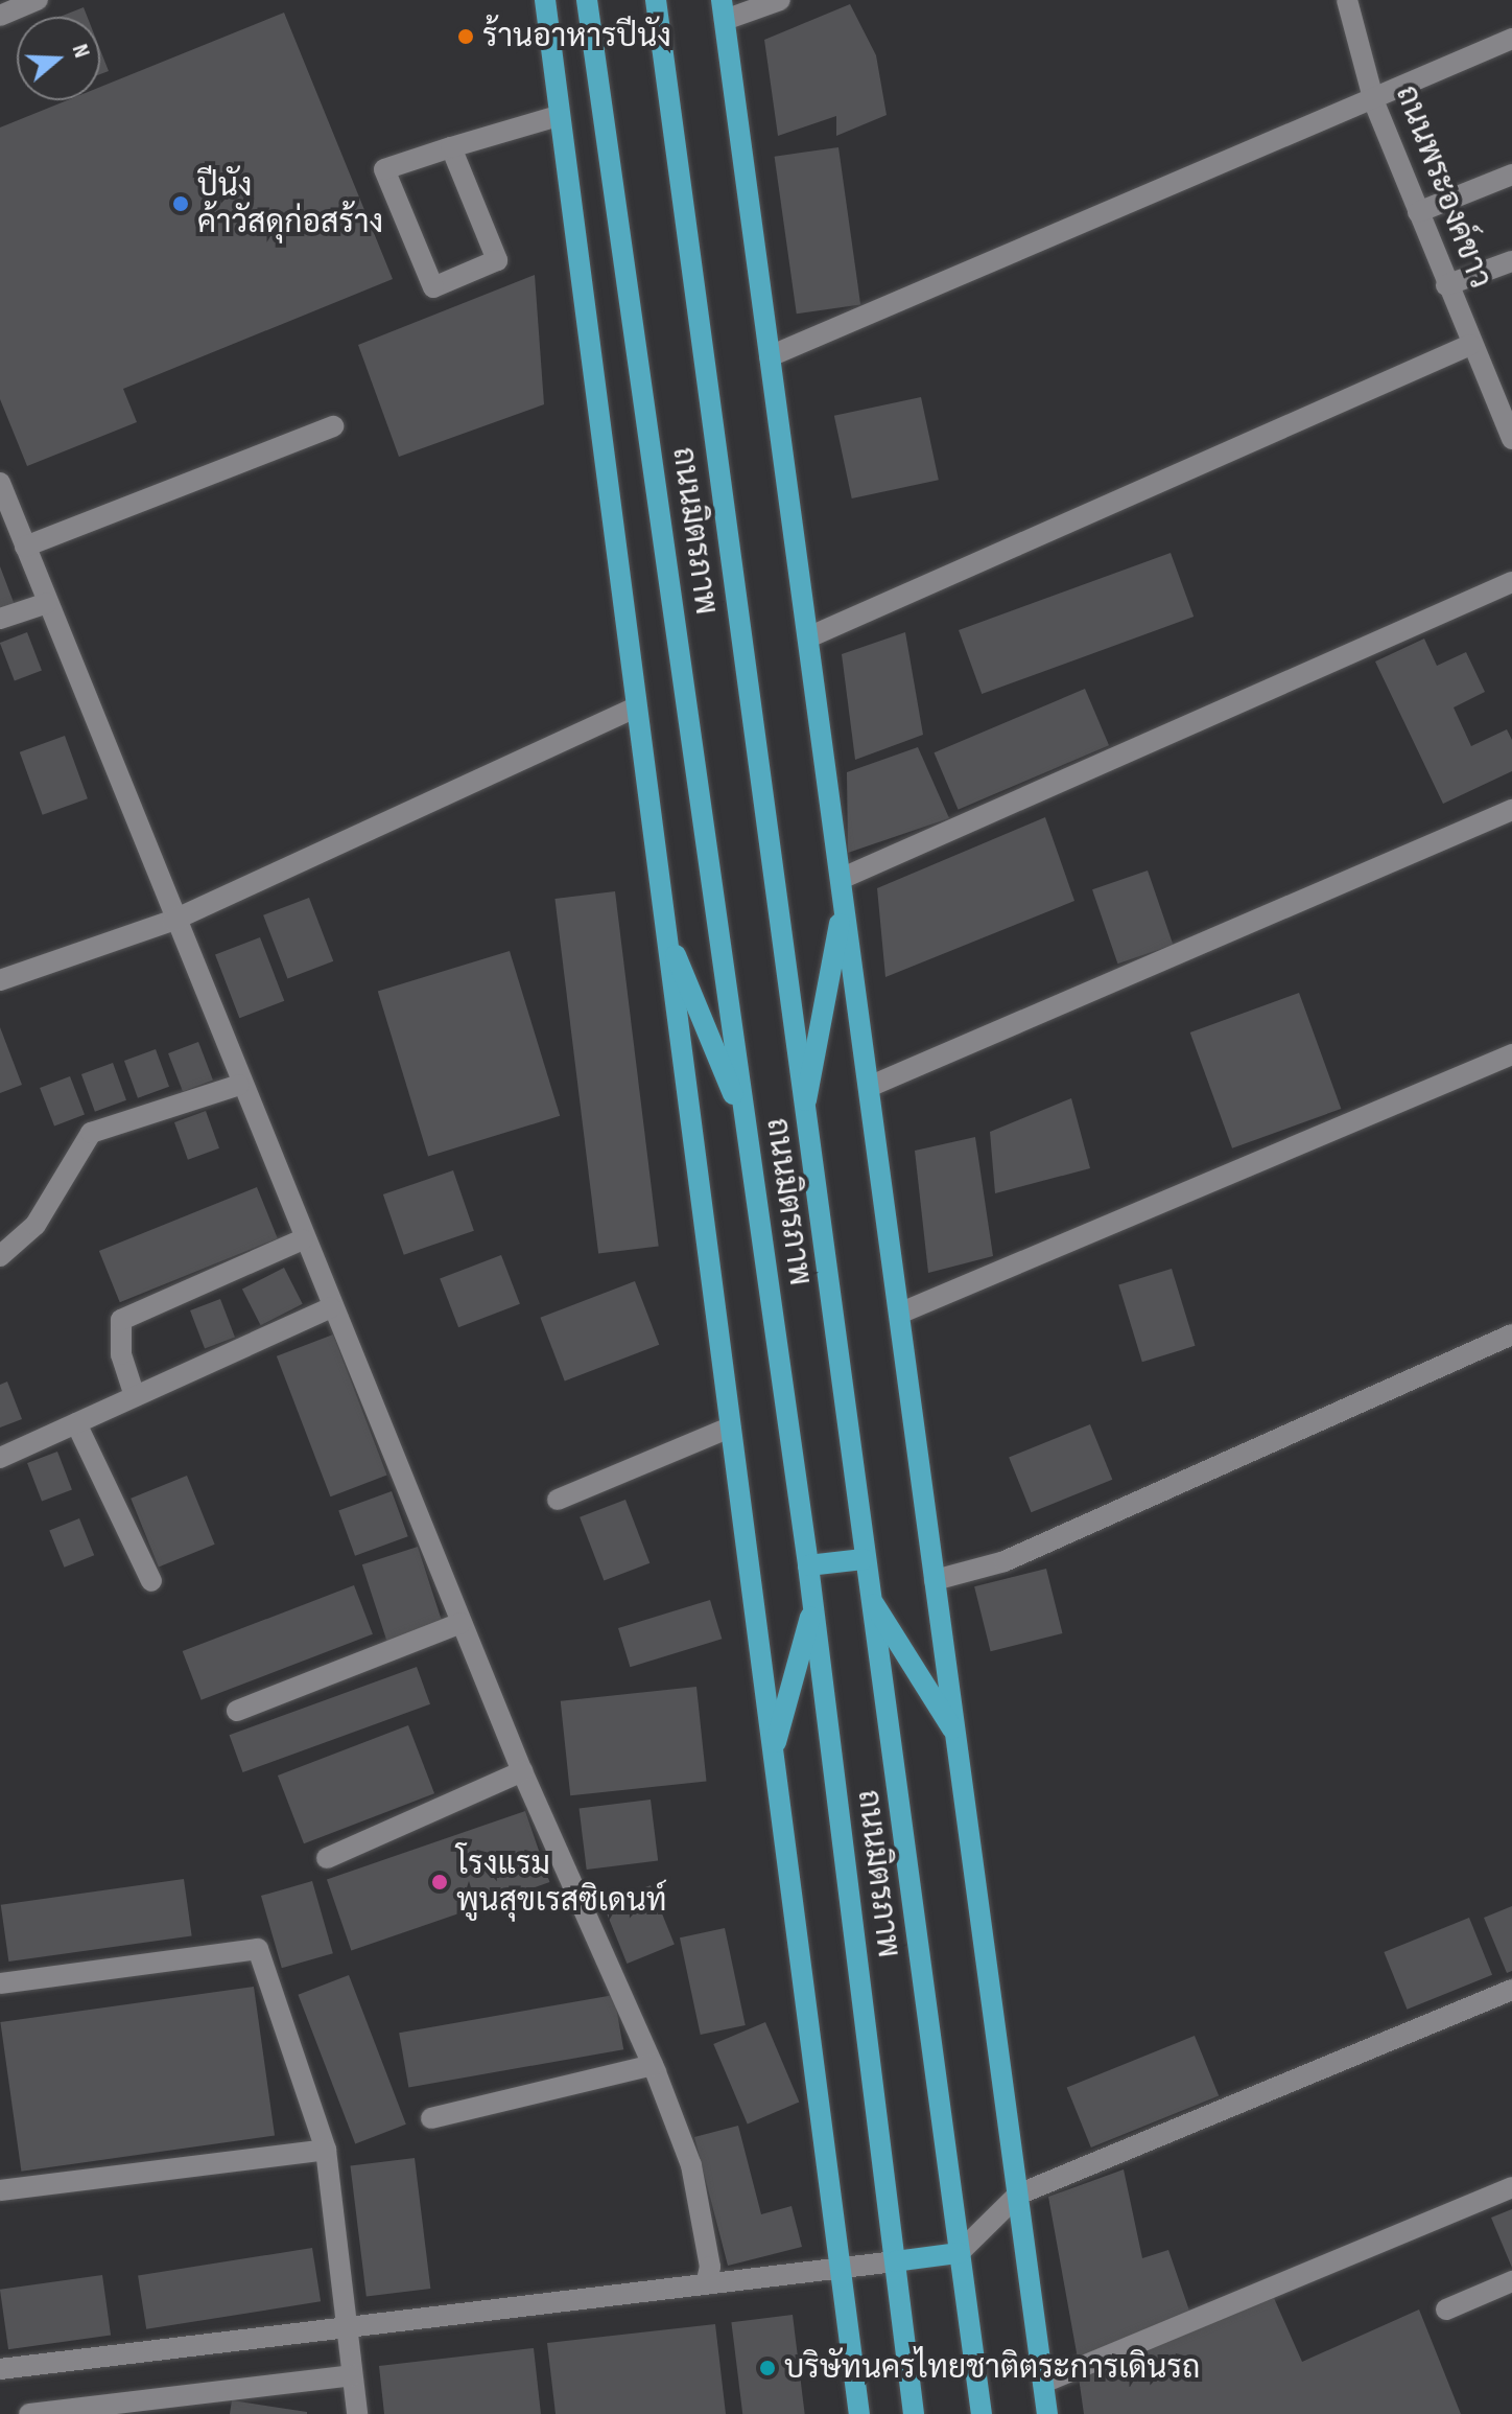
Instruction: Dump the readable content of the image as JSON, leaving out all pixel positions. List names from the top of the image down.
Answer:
{
  "streets": {
    "main road": ["ถนนมิตรภาพ"],
    "street": ["ถนนพระองค์ขาว"]
  },
  "places": [
    "ร้านอาหารปีนัง",
    "ปีนัง ค้าวัสดุก่อสร้าง",
    "โรงแรม พูนสุขเรสซิเดนท์",
    "บริษัทนครไทยชาติตระการเดินรถ"
  ],
  "north": "right"
}
